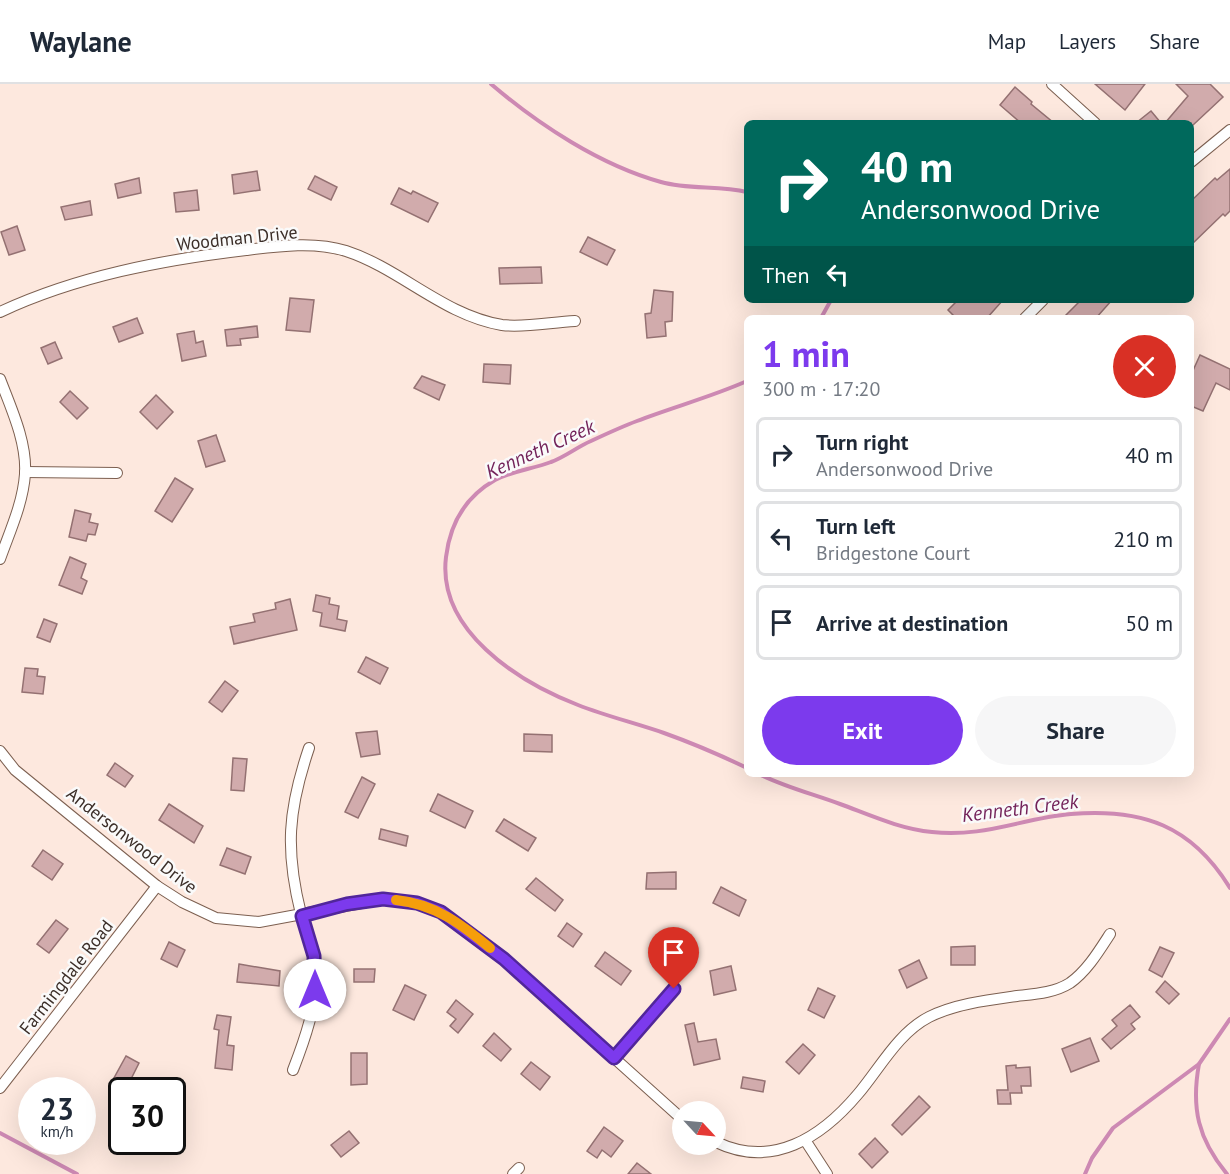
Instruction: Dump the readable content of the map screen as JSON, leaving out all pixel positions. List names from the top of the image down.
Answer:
{
  "streets": {
    "street": ["Woodman Drive", "Andersonwood Drive", "Farmingdale Road"]
  },
  "crossings": [
    ["Andersonwood Drive", "Farmingdale Road"]
  ],
  "water": ["Kenneth Creek"],
  "north": "bottom right",
  "page": {
    "header": "Waylane",
    "nav": ["Map", "Layers", "Share"],
    "turn": ["40 m", "Andersonwood Drive"],
    "then": "Then",
    "heading": ["1 min", "300 m · 17:20"],
    "list": [
      {
        "name": "Turn right",
        "note": "Andersonwood Drive",
        "value": "40 m"
      },
      {
        "name": "Turn left",
        "note": "Bridgestone Court",
        "value": "210 m"
      },
      {
        "name": "Arrive at destination",
        "value": "50 m"
      }
    ],
    "buttons": ["Exit", "Share"],
    "speed": "23 km/h",
    "limit": "30"
  }
}
